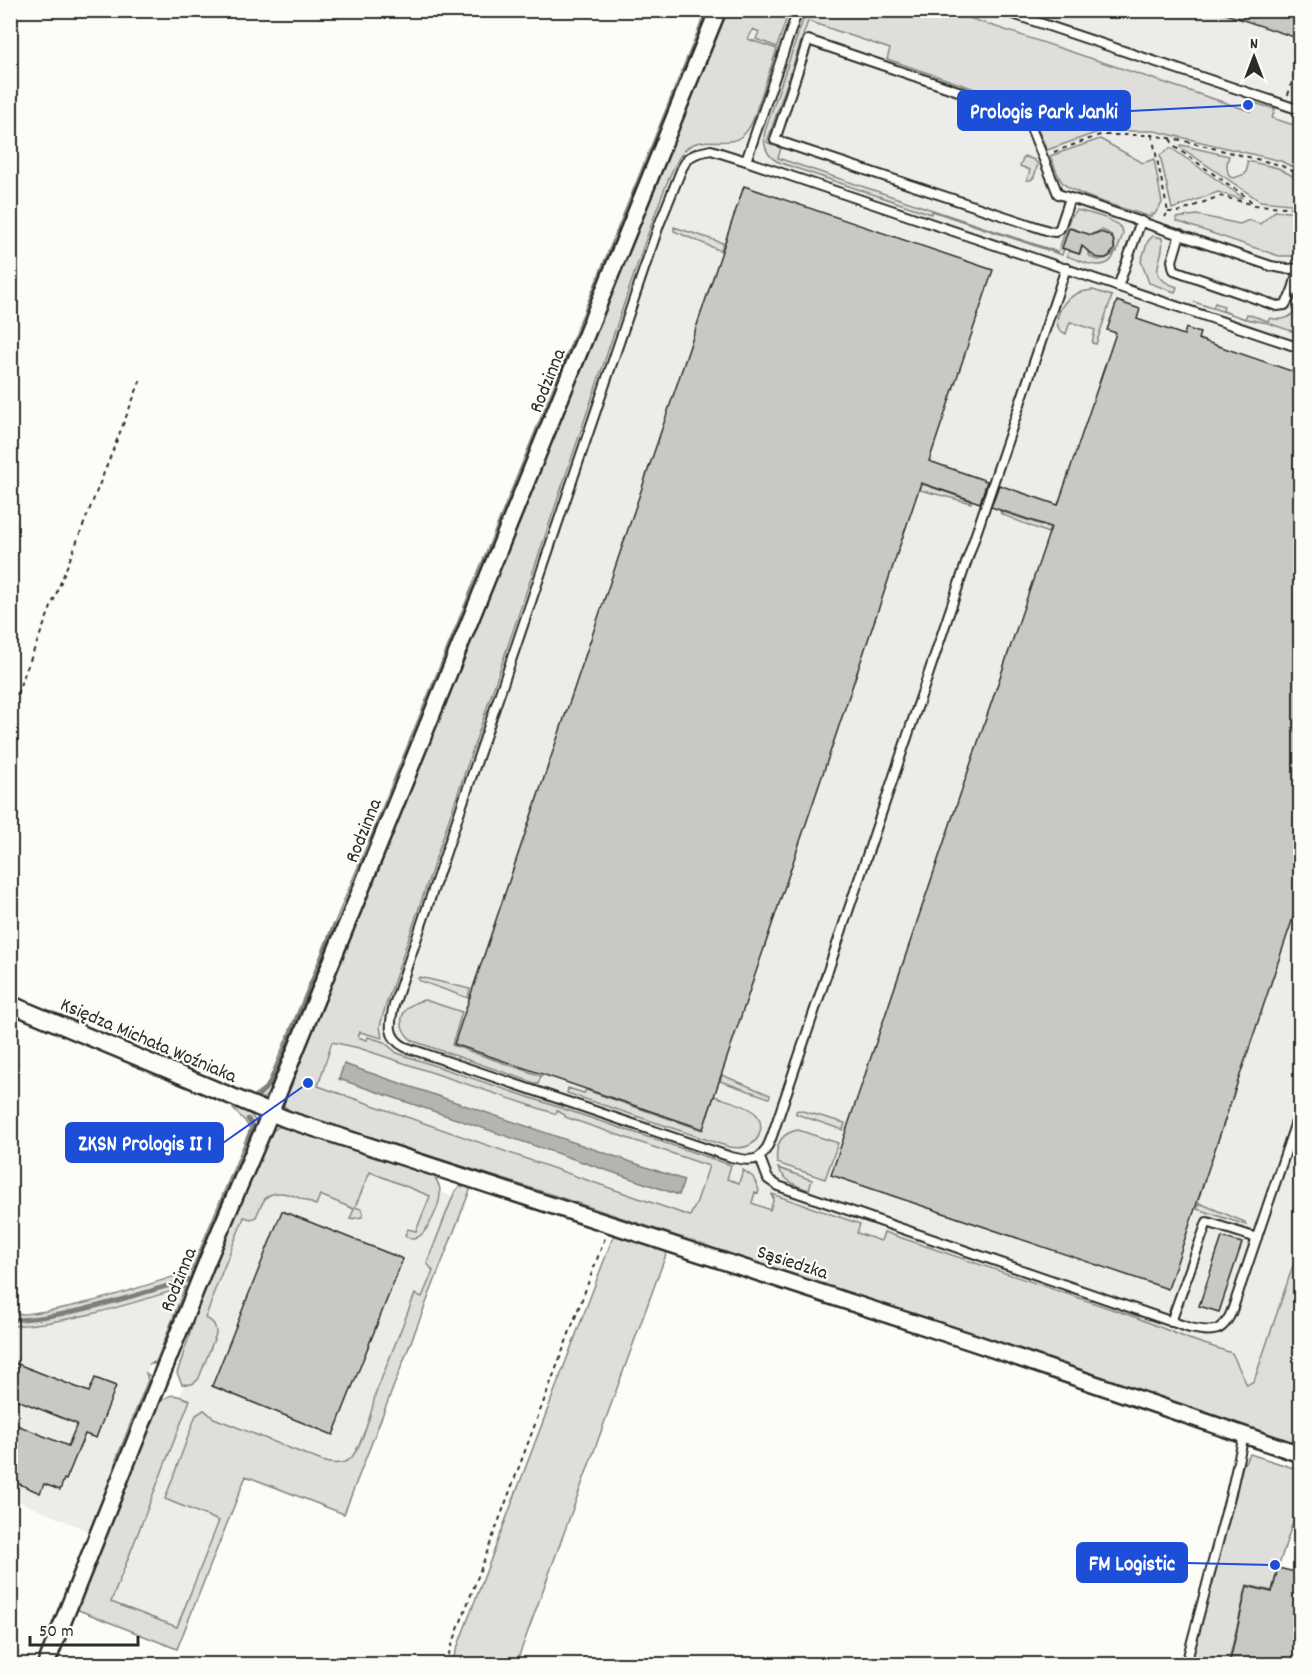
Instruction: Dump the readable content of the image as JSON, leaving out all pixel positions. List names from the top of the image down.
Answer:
{
  "streets": {
    "street": ["Rodzinna", "Księdza Michała Woźniaka", "Sąsiedzka"]
  },
  "crossings": [
    ["Rodzinna", "Księdza Michała Woźniaka"],
    ["Rodzinna", "Sąsiedzka"],
    ["Księdza Michała Woźniaka", "Sąsiedzka"]
  ],
  "places": ["Prologis Park Janki", "ZKSN Prologis II 1", "FM Logistic"],
  "scale_bar": "50 m",
  "north": "top"
}
